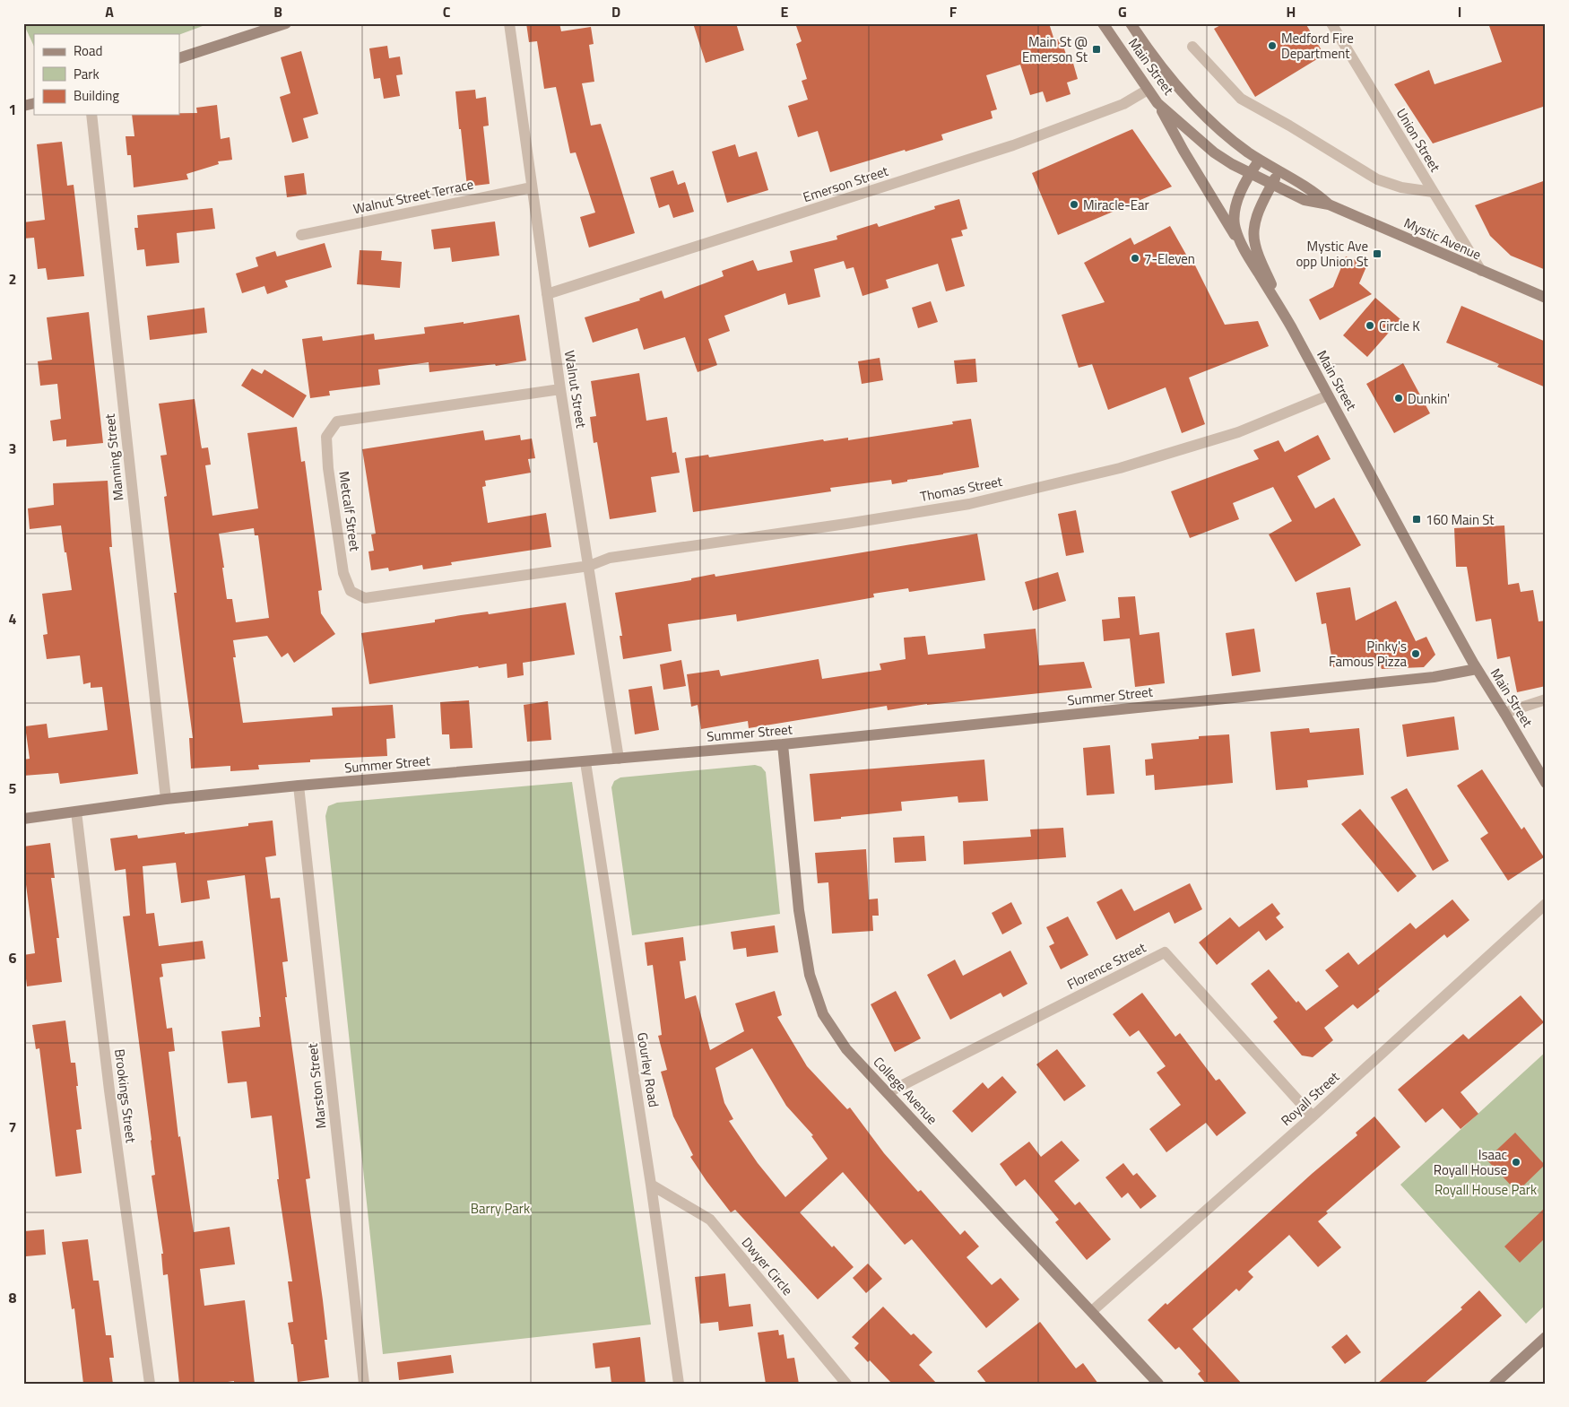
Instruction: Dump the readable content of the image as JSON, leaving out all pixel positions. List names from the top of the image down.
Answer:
{
  "streets": {
    "street": [
      "Main Street",
      "Union Street",
      "Emerson Street",
      "Walnut Street Terrace",
      "Mystic Avenue",
      "Walnut Street",
      "Manning Street",
      "Thomas Street",
      "Metcalf Street",
      "Summer Street",
      "Florence Street",
      "Gourley Road",
      "Marston Street",
      "College Avenue",
      "Brookings Street",
      "Royall Street",
      "Dwyer Circle"
    ]
  },
  "crossings": [
    ["Main Street", "Emerson Street"],
    ["Main Street", "Mystic Avenue"],
    ["Main Street", "Thomas Street"],
    ["Main Street", "Summer Street"],
    ["Union Street", "Mystic Avenue"],
    ["Emerson Street", "Walnut Street"],
    ["Walnut Street Terrace", "Walnut Street"],
    ["Walnut Street", "Thomas Street"],
    ["Walnut Street", "Metcalf Street"],
    ["Walnut Street", "Summer Street"],
    ["Manning Street", "Summer Street"],
    ["Thomas Street", "Metcalf Street"],
    ["Summer Street", "Gourley Road"],
    ["Summer Street", "Marston Street"],
    ["Summer Street", "College Avenue"],
    ["Summer Street", "Brookings Street"],
    ["Florence Street", "College Avenue"],
    ["Florence Street", "Royall Street"],
    ["Gourley Road", "Dwyer Circle"],
    ["College Avenue", "Royall Street"]
  ],
  "parks": ["Royall House Park", "Barry Park"],
  "places": {
    "other": [
      "Medford Fire Department",
      "Miracle-Ear",
      "7-Eleven",
      "Circle K",
      "Dunkin'",
      "Pinky's Famous Pizza",
      "Isaac Royall House"
    ],
    "transit": ["Main St @ Emerson St", "Mystic Ave opp Union St", "160 Main St"]
  },
  "legend": ["Road", "Park", "Building"],
  "grid": {
    "columns": [
      "A",
      "B",
      "C",
      "D",
      "E",
      "F",
      "G",
      "H",
      "I"
    ],
    "rows": [
      "1",
      "2",
      "3",
      "4",
      "5",
      "6",
      "7",
      "8"
    ]
  }
}
